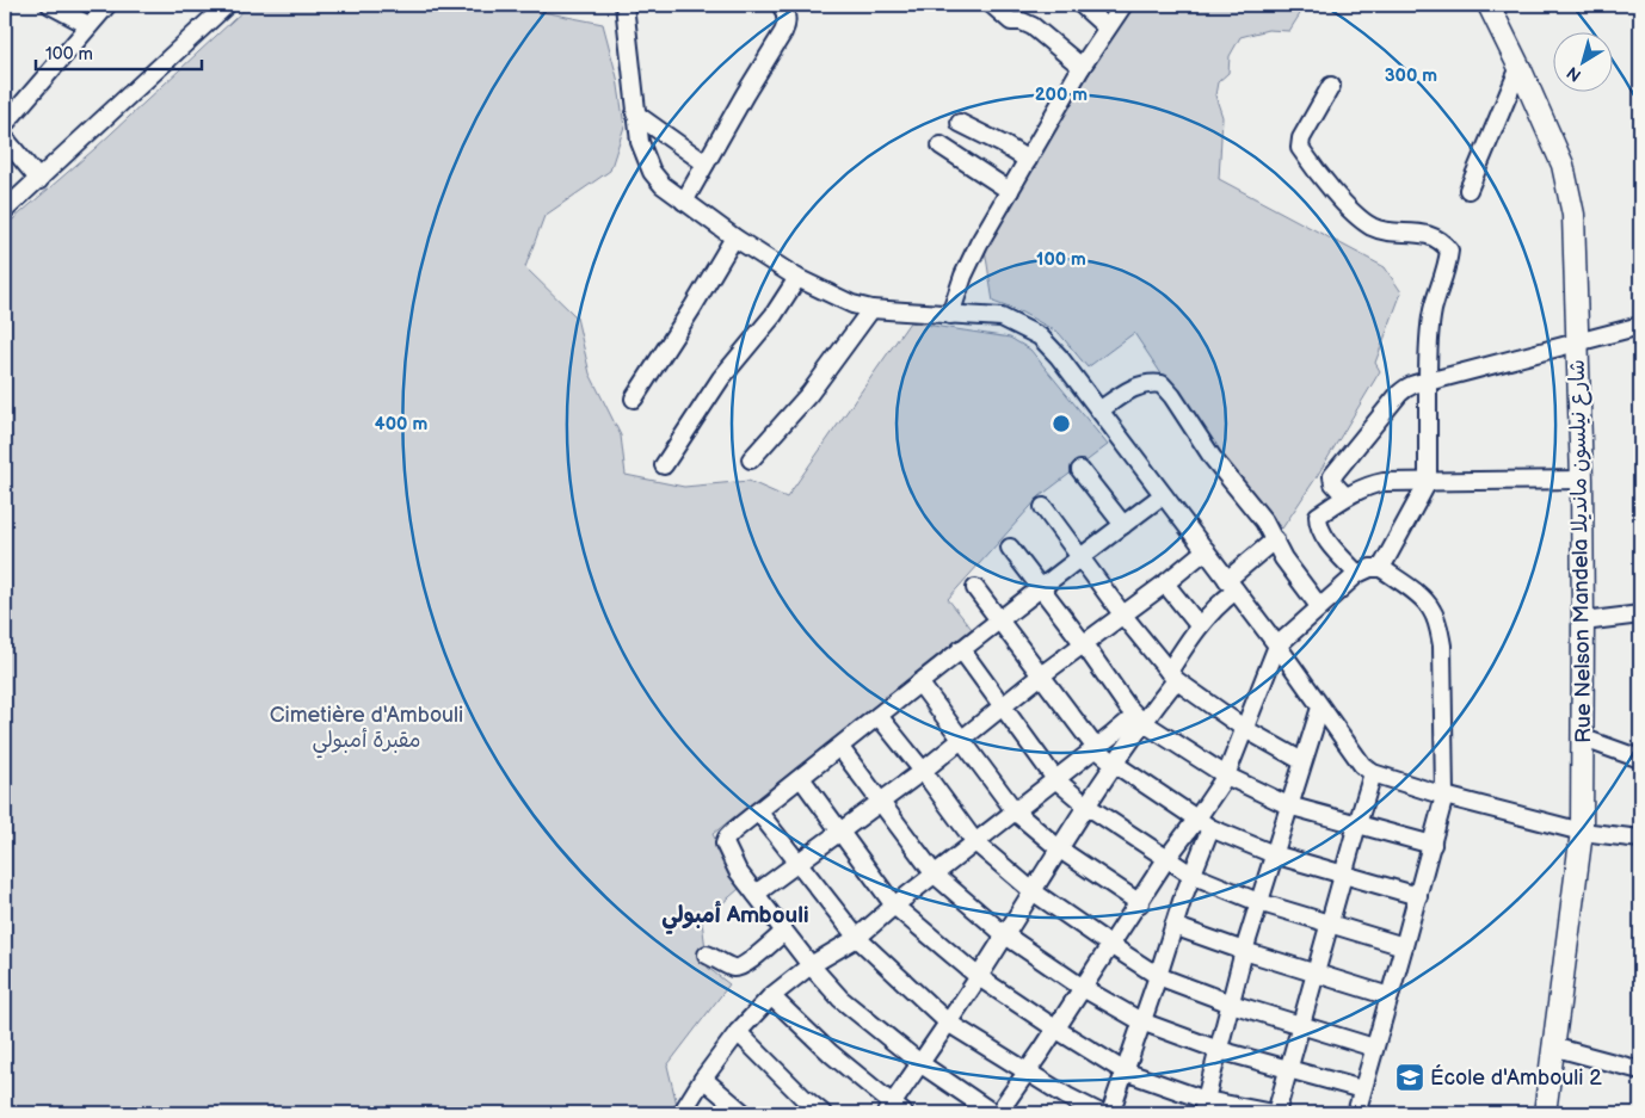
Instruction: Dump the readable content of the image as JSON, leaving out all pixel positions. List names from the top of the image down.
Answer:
{
  "streets": {
    "main road": ["Rue Nelson Mandela شارع نيلسون مانديلا"]
  },
  "districts": ["أمبولي Ambouli"],
  "parks": ["Cimetière d'Ambouli مقبرة أمبولي"],
  "places": {
    "school or university": ["École d'Ambouli 2"]
  },
  "scale_bar": "100 m",
  "north": "bottom left",
  "rings": [
    "300 m",
    "200 m",
    "100 m",
    "400 m"
  ]
}
